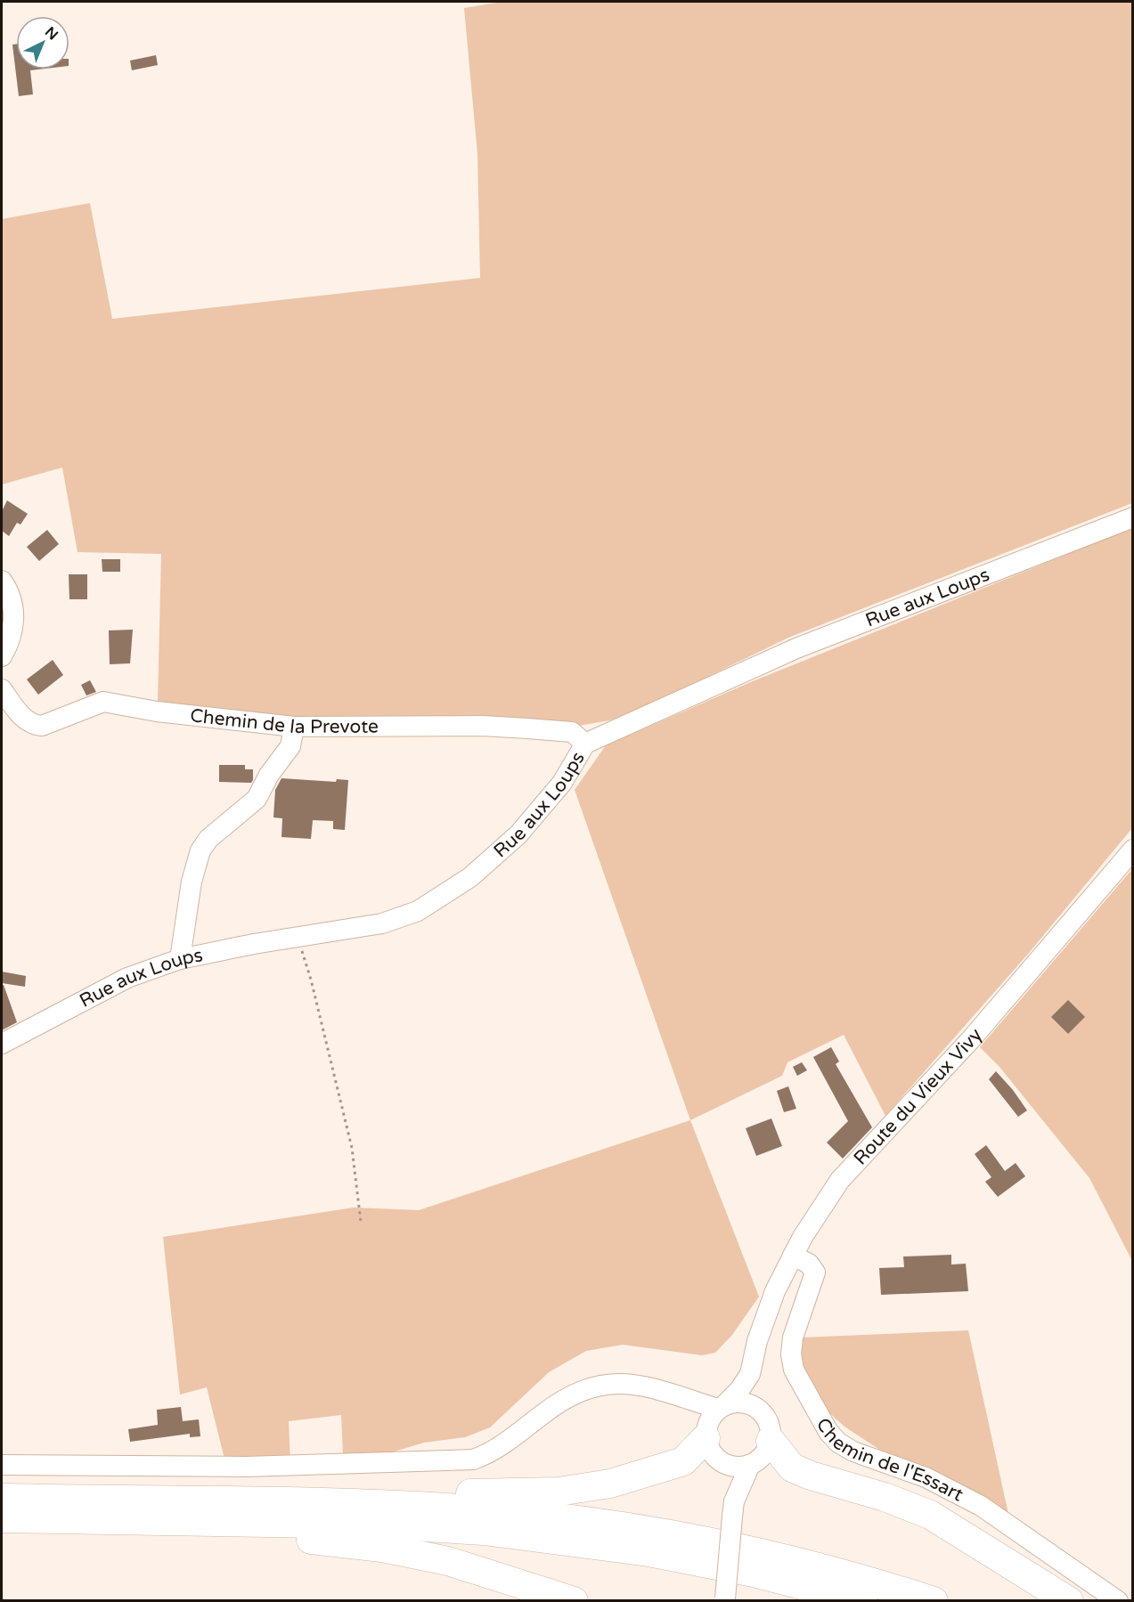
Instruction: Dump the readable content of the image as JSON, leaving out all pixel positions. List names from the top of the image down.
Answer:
{
  "streets": {
    "street": [
      "Rue aux Loups",
      "Chemin de la Prevote",
      "Route du Vieux Vivy",
      "Chemin de l'Essart"
    ]
  },
  "crossings": [
    ["Rue aux Loups", "Chemin de la Prevote"],
    ["Route du Vieux Vivy", "Chemin de l'Essart"]
  ],
  "north": "top right"
}
